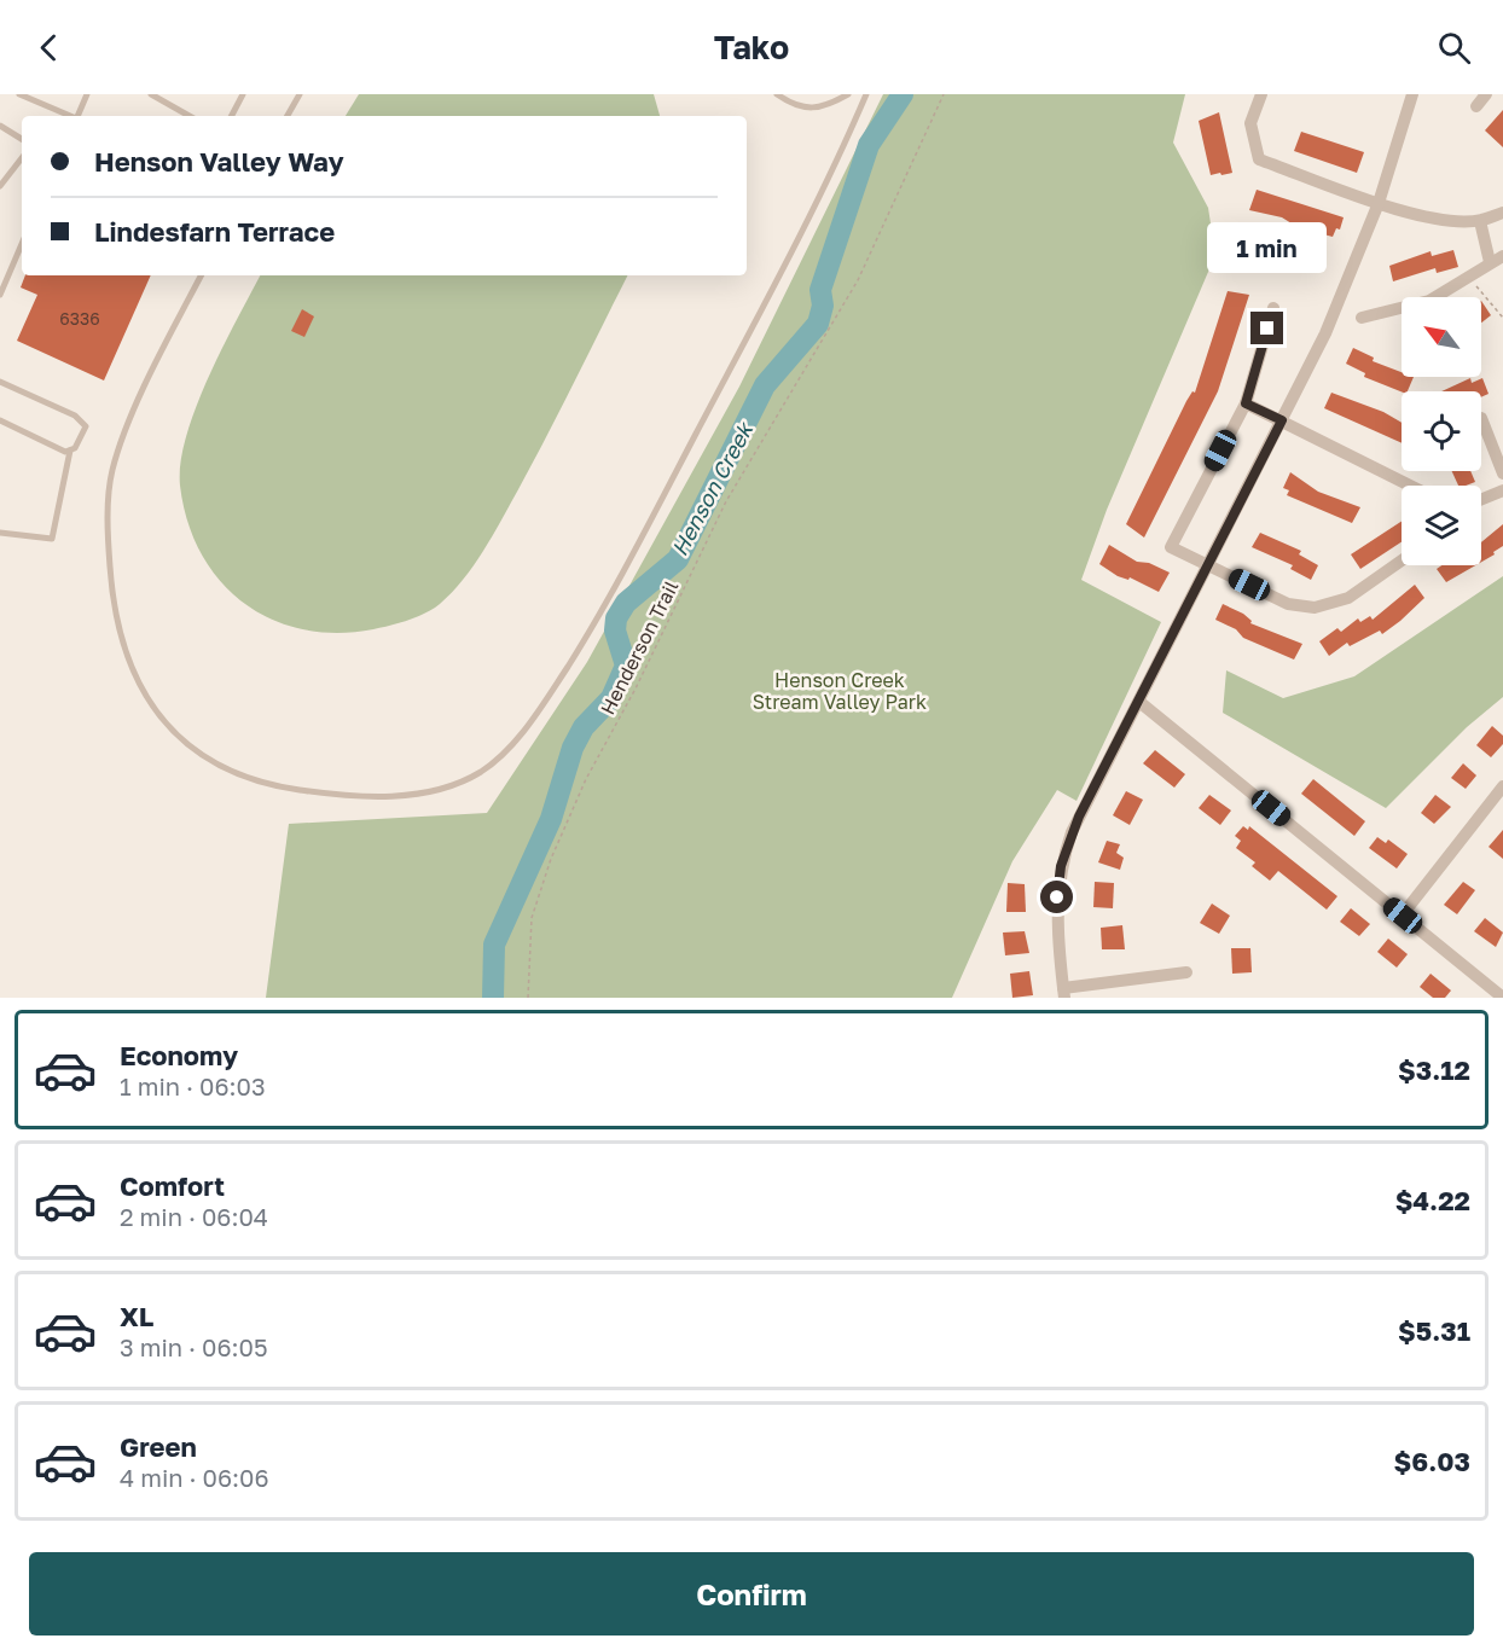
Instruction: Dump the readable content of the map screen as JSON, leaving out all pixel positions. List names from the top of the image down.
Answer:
{
  "streets": {
    "path": ["Henderson Trail"]
  },
  "water": ["Henson Creek"],
  "parks": ["Henson Creek Stream Valley Park"],
  "house_numbers": ["6336"],
  "north": "top left",
  "page": {
    "header": "Tako",
    "banner": ["Henson Valley Way", "Lindesfarn Terrace"],
    "bubble": "1 min",
    "list": [
      {
        "name": "Economy",
        "note": "1 min · 06:03",
        "value": "$3.12"
      },
      {
        "name": "Comfort",
        "note": "2 min · 06:04",
        "value": "$4.22"
      },
      {
        "name": "XL",
        "note": "3 min · 06:05",
        "value": "$5.31"
      },
      {
        "name": "Green",
        "note": "4 min · 06:06",
        "value": "$6.03"
      }
    ],
    "buttons": "Confirm"
  }
}
